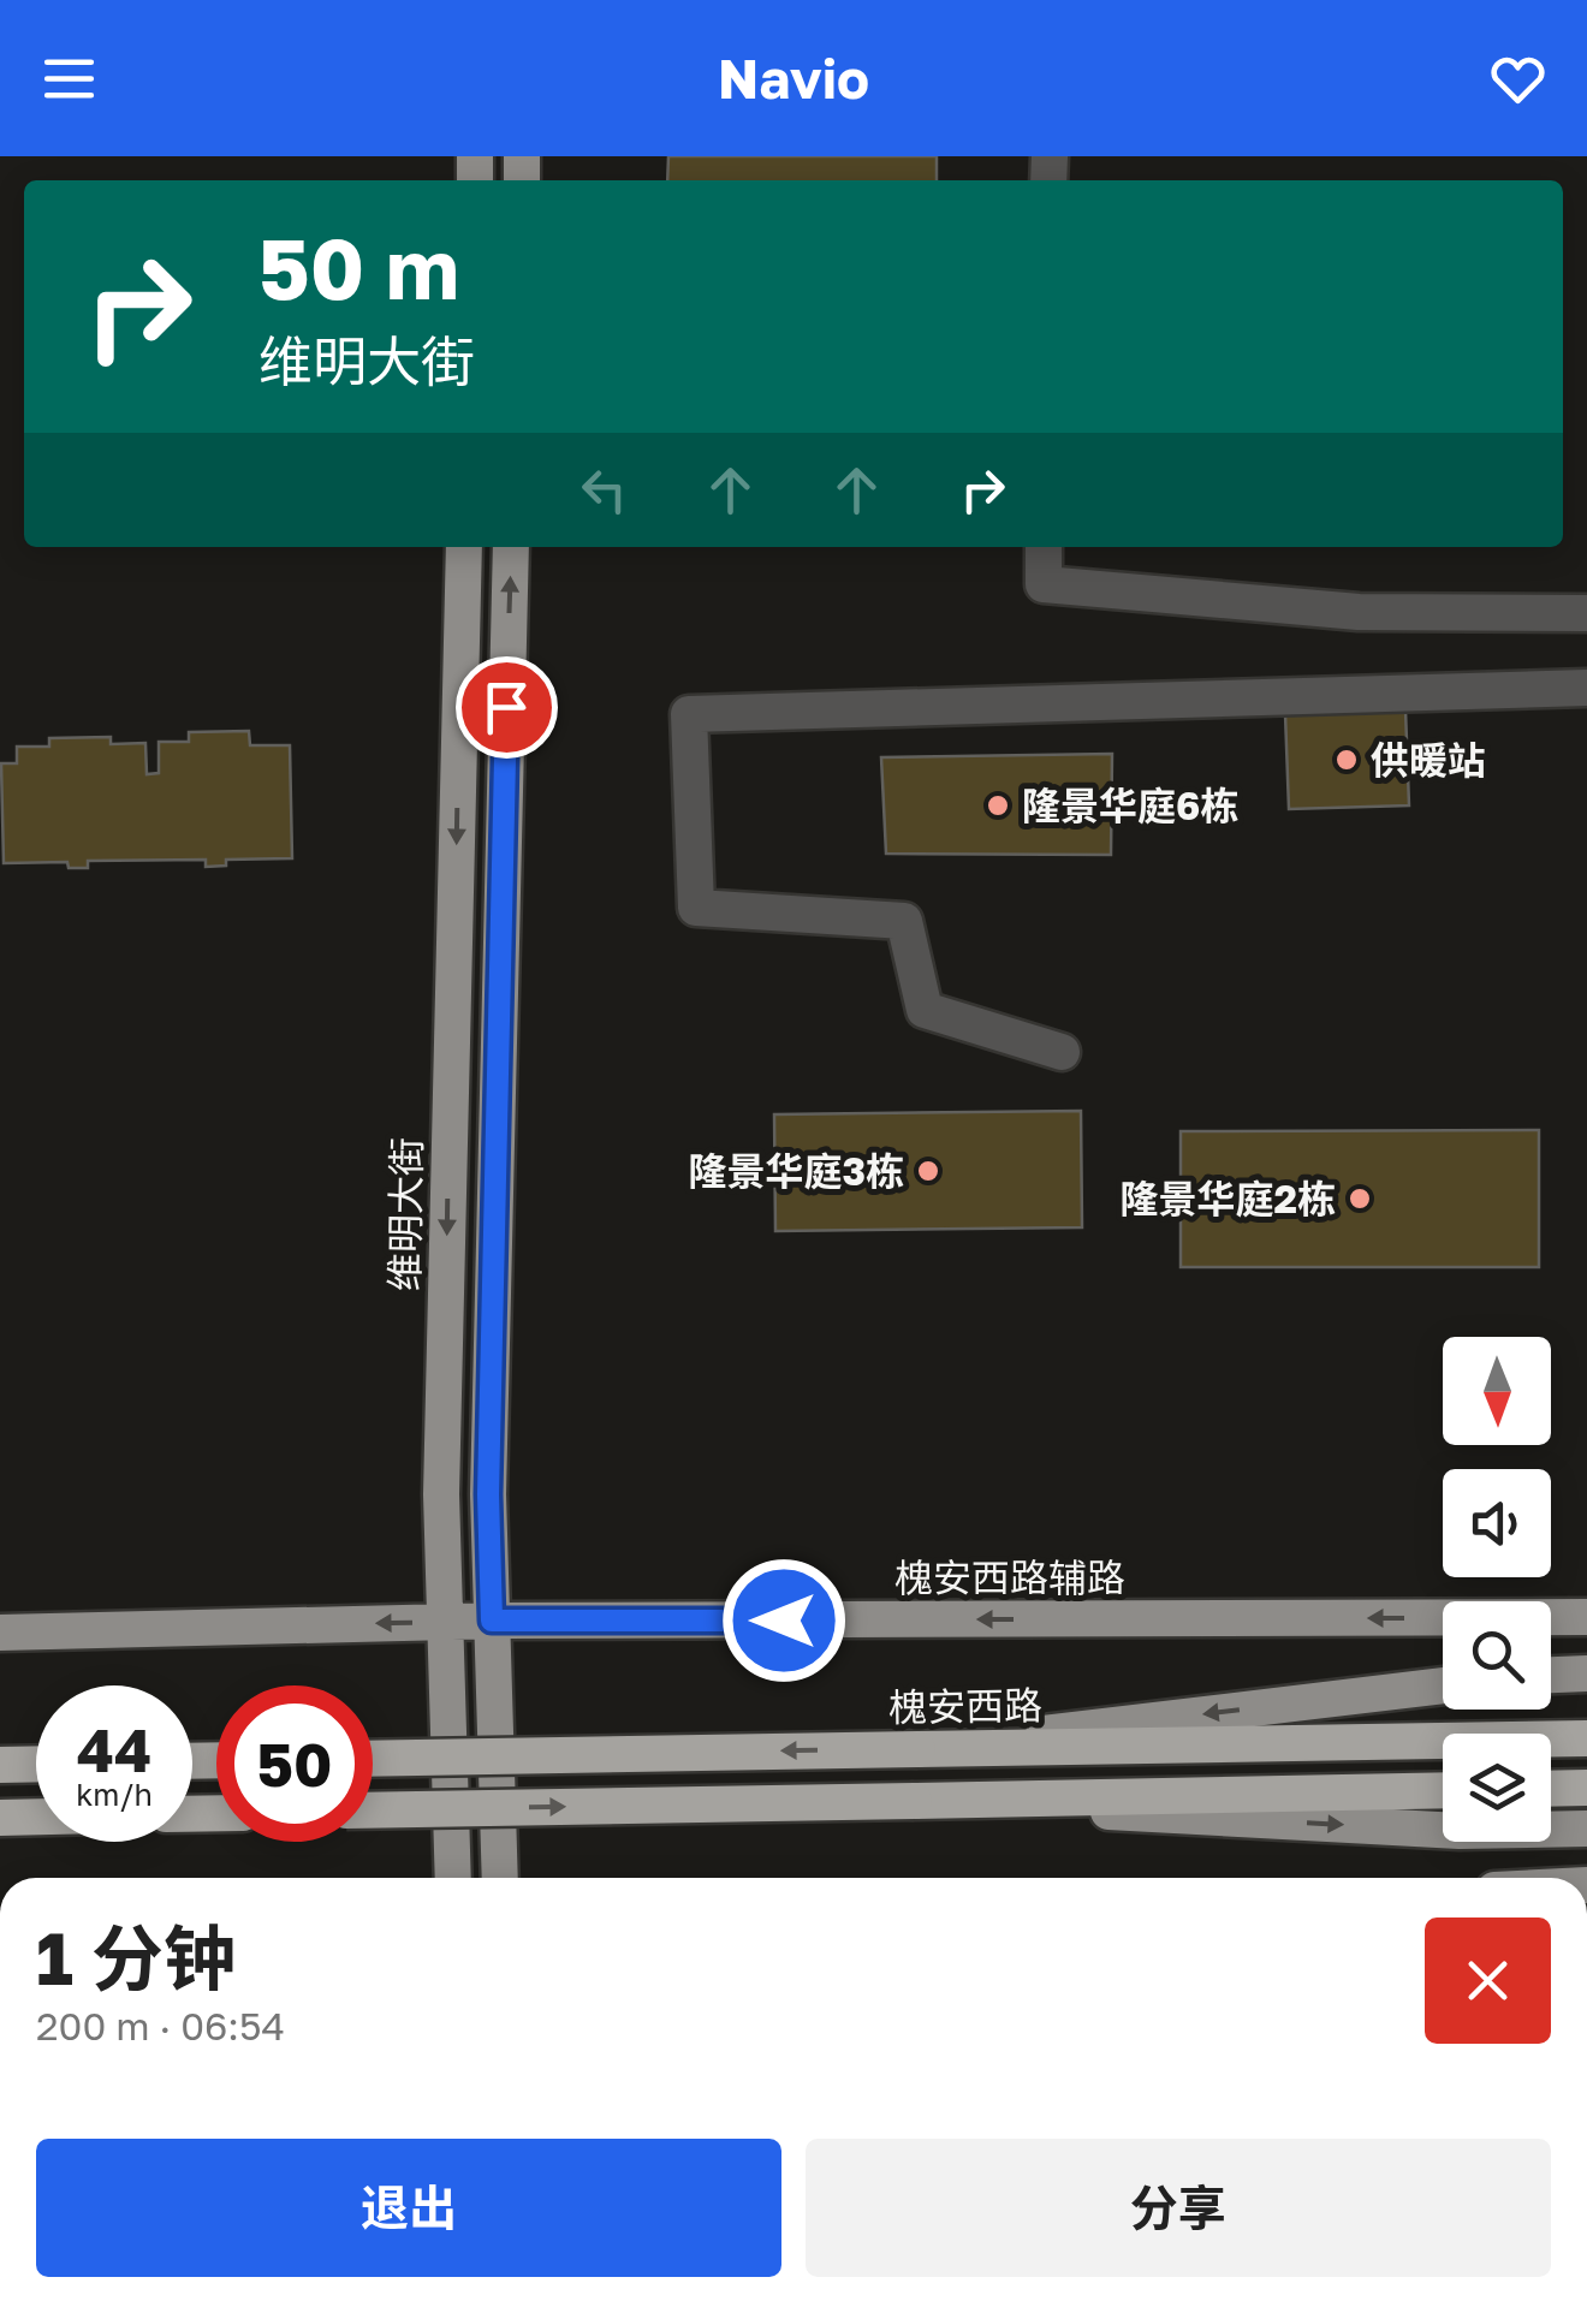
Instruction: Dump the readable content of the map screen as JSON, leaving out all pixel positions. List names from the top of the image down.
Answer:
{
  "streets": {
    "highway": ["槐安西路"],
    "main road": ["维明大街", "槐安西路辅路"]
  },
  "crossings": [
    ["维明大街", "槐安西路辅路"]
  ],
  "places": [
    "供暖站",
    "隆景华庭6栋",
    "隆景华庭3栋",
    "隆景华庭2栋"
  ],
  "north": "bottom",
  "page": {
    "header": "Navio",
    "turn": ["50 m", "维明大街"],
    "speed": "44 km/h",
    "limit": "50",
    "heading": ["1 分钟", "200 m · 06:54"],
    "buttons": ["退出", "分享"]
  }
}
